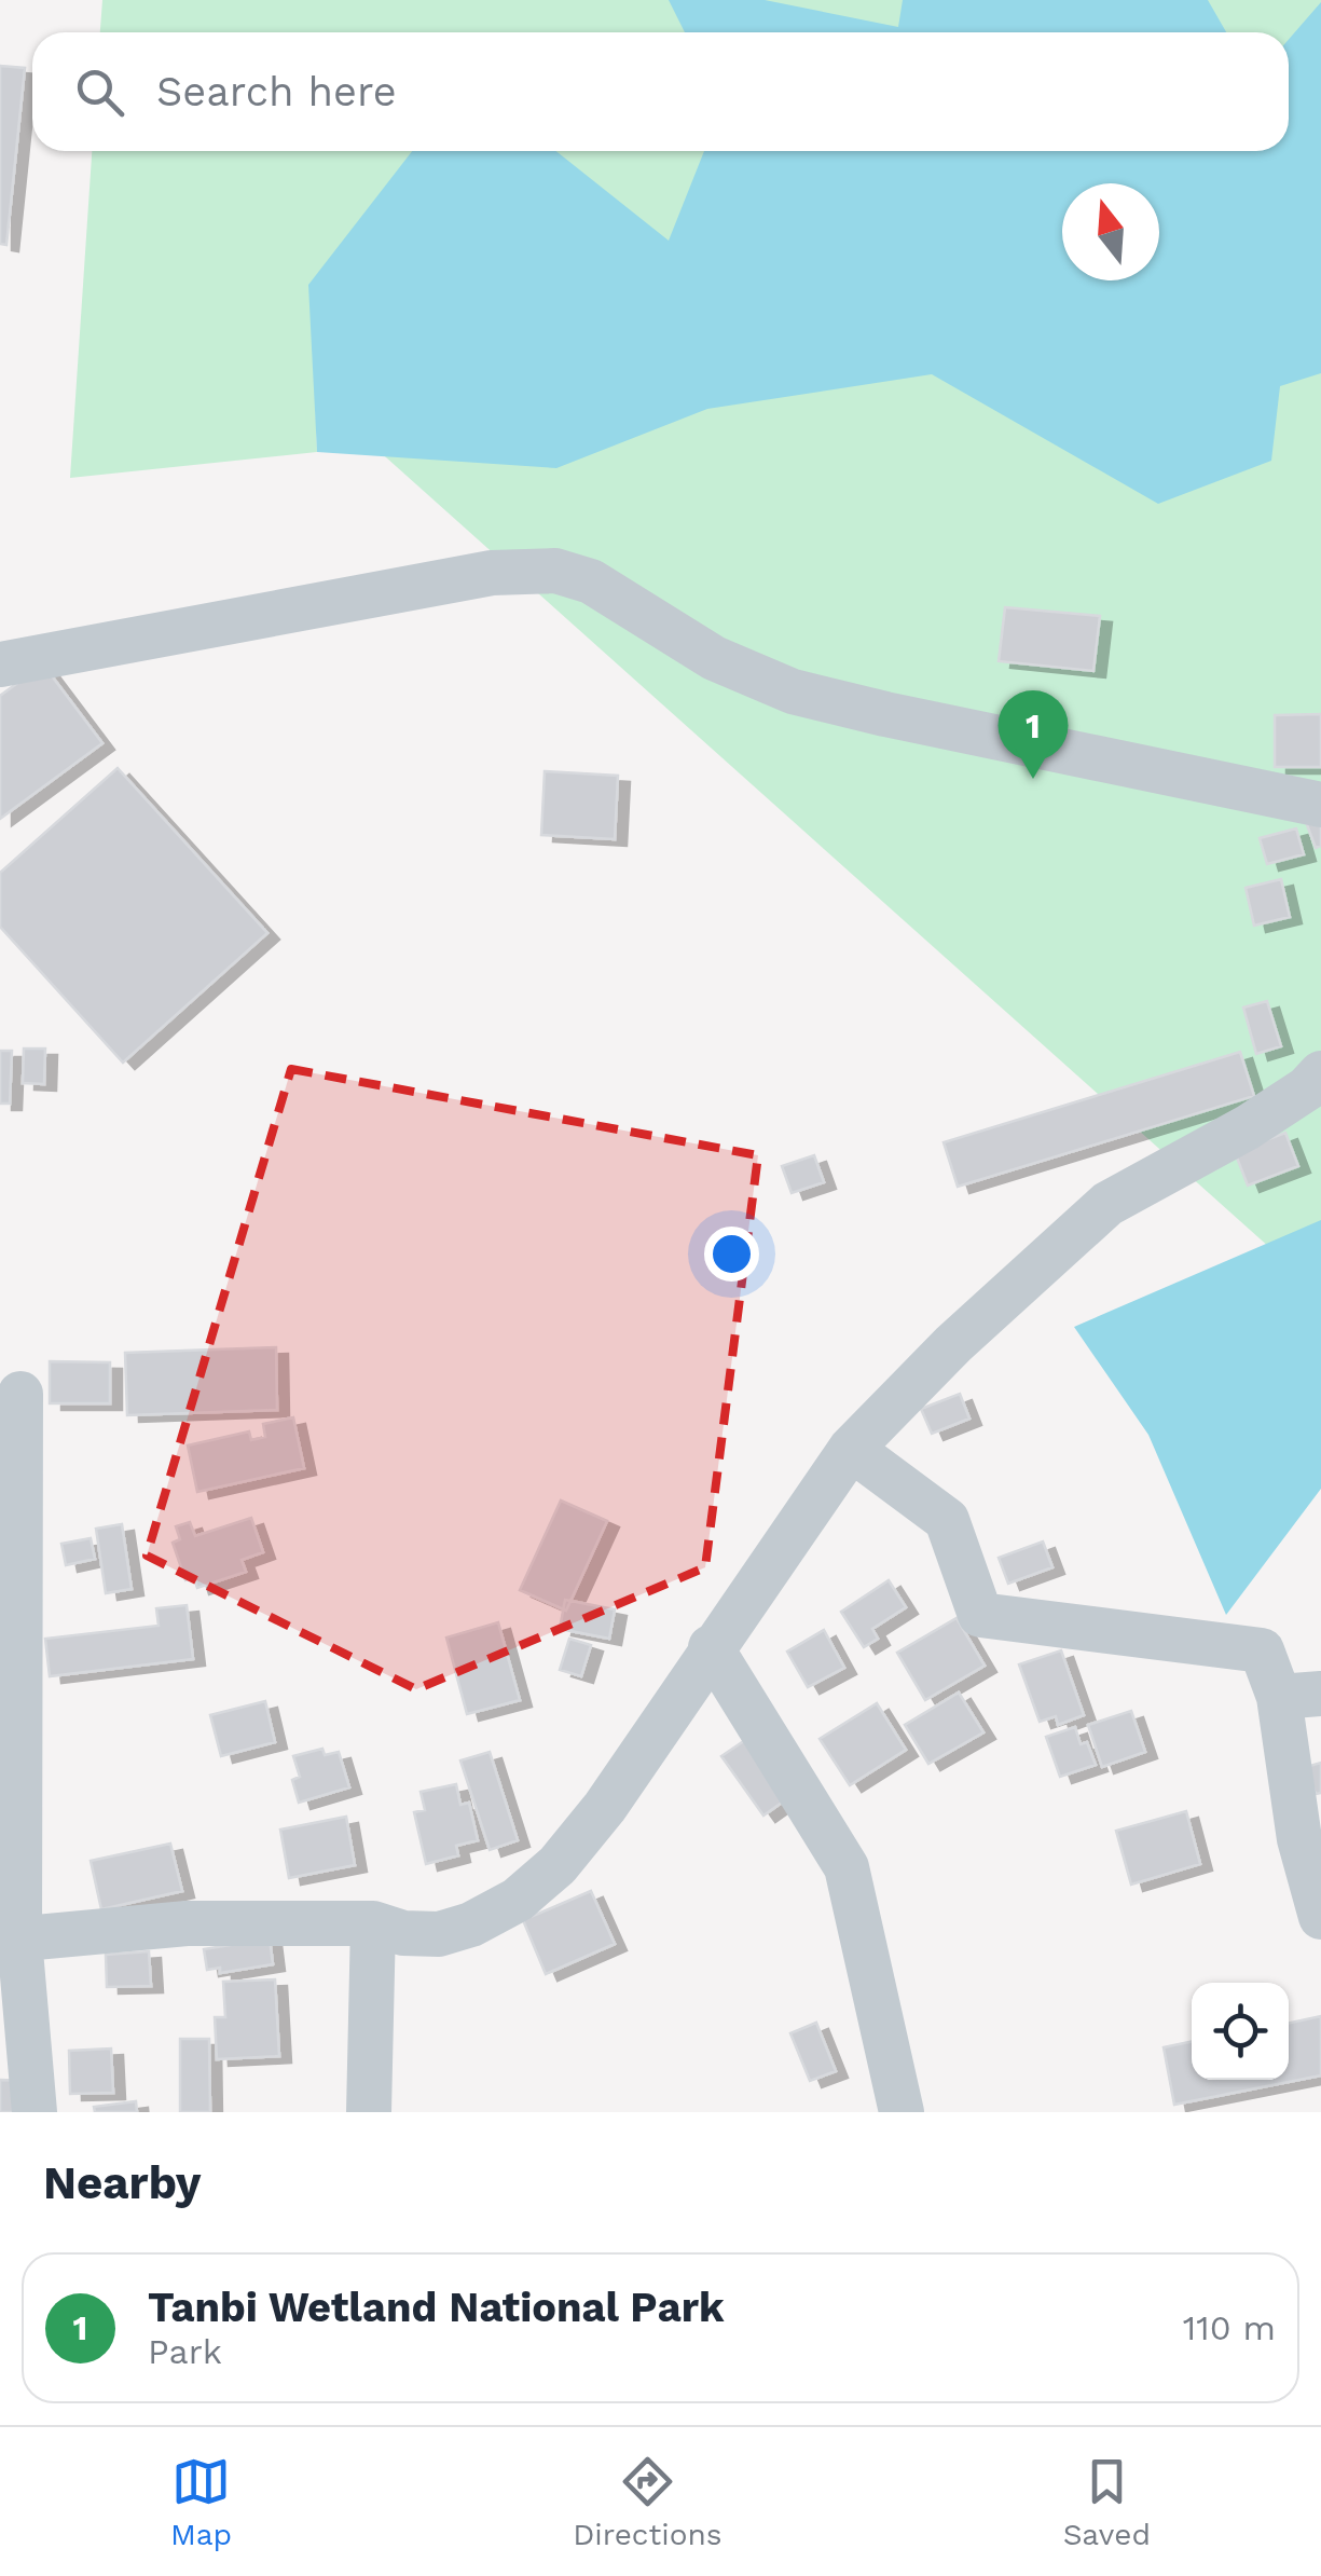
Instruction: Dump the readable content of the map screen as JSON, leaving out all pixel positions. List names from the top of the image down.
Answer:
{
  "north": "top",
  "page": {
    "search": "Search here",
    "pins": "1",
    "heading": "Nearby",
    "list": [
      {
        "mark": "1",
        "name": "Tanbi Wetland National Park",
        "note": "Park",
        "value": "110 m"
      }
    ],
    "nav": ["Map", "Directions", "Saved"]
  }
}
